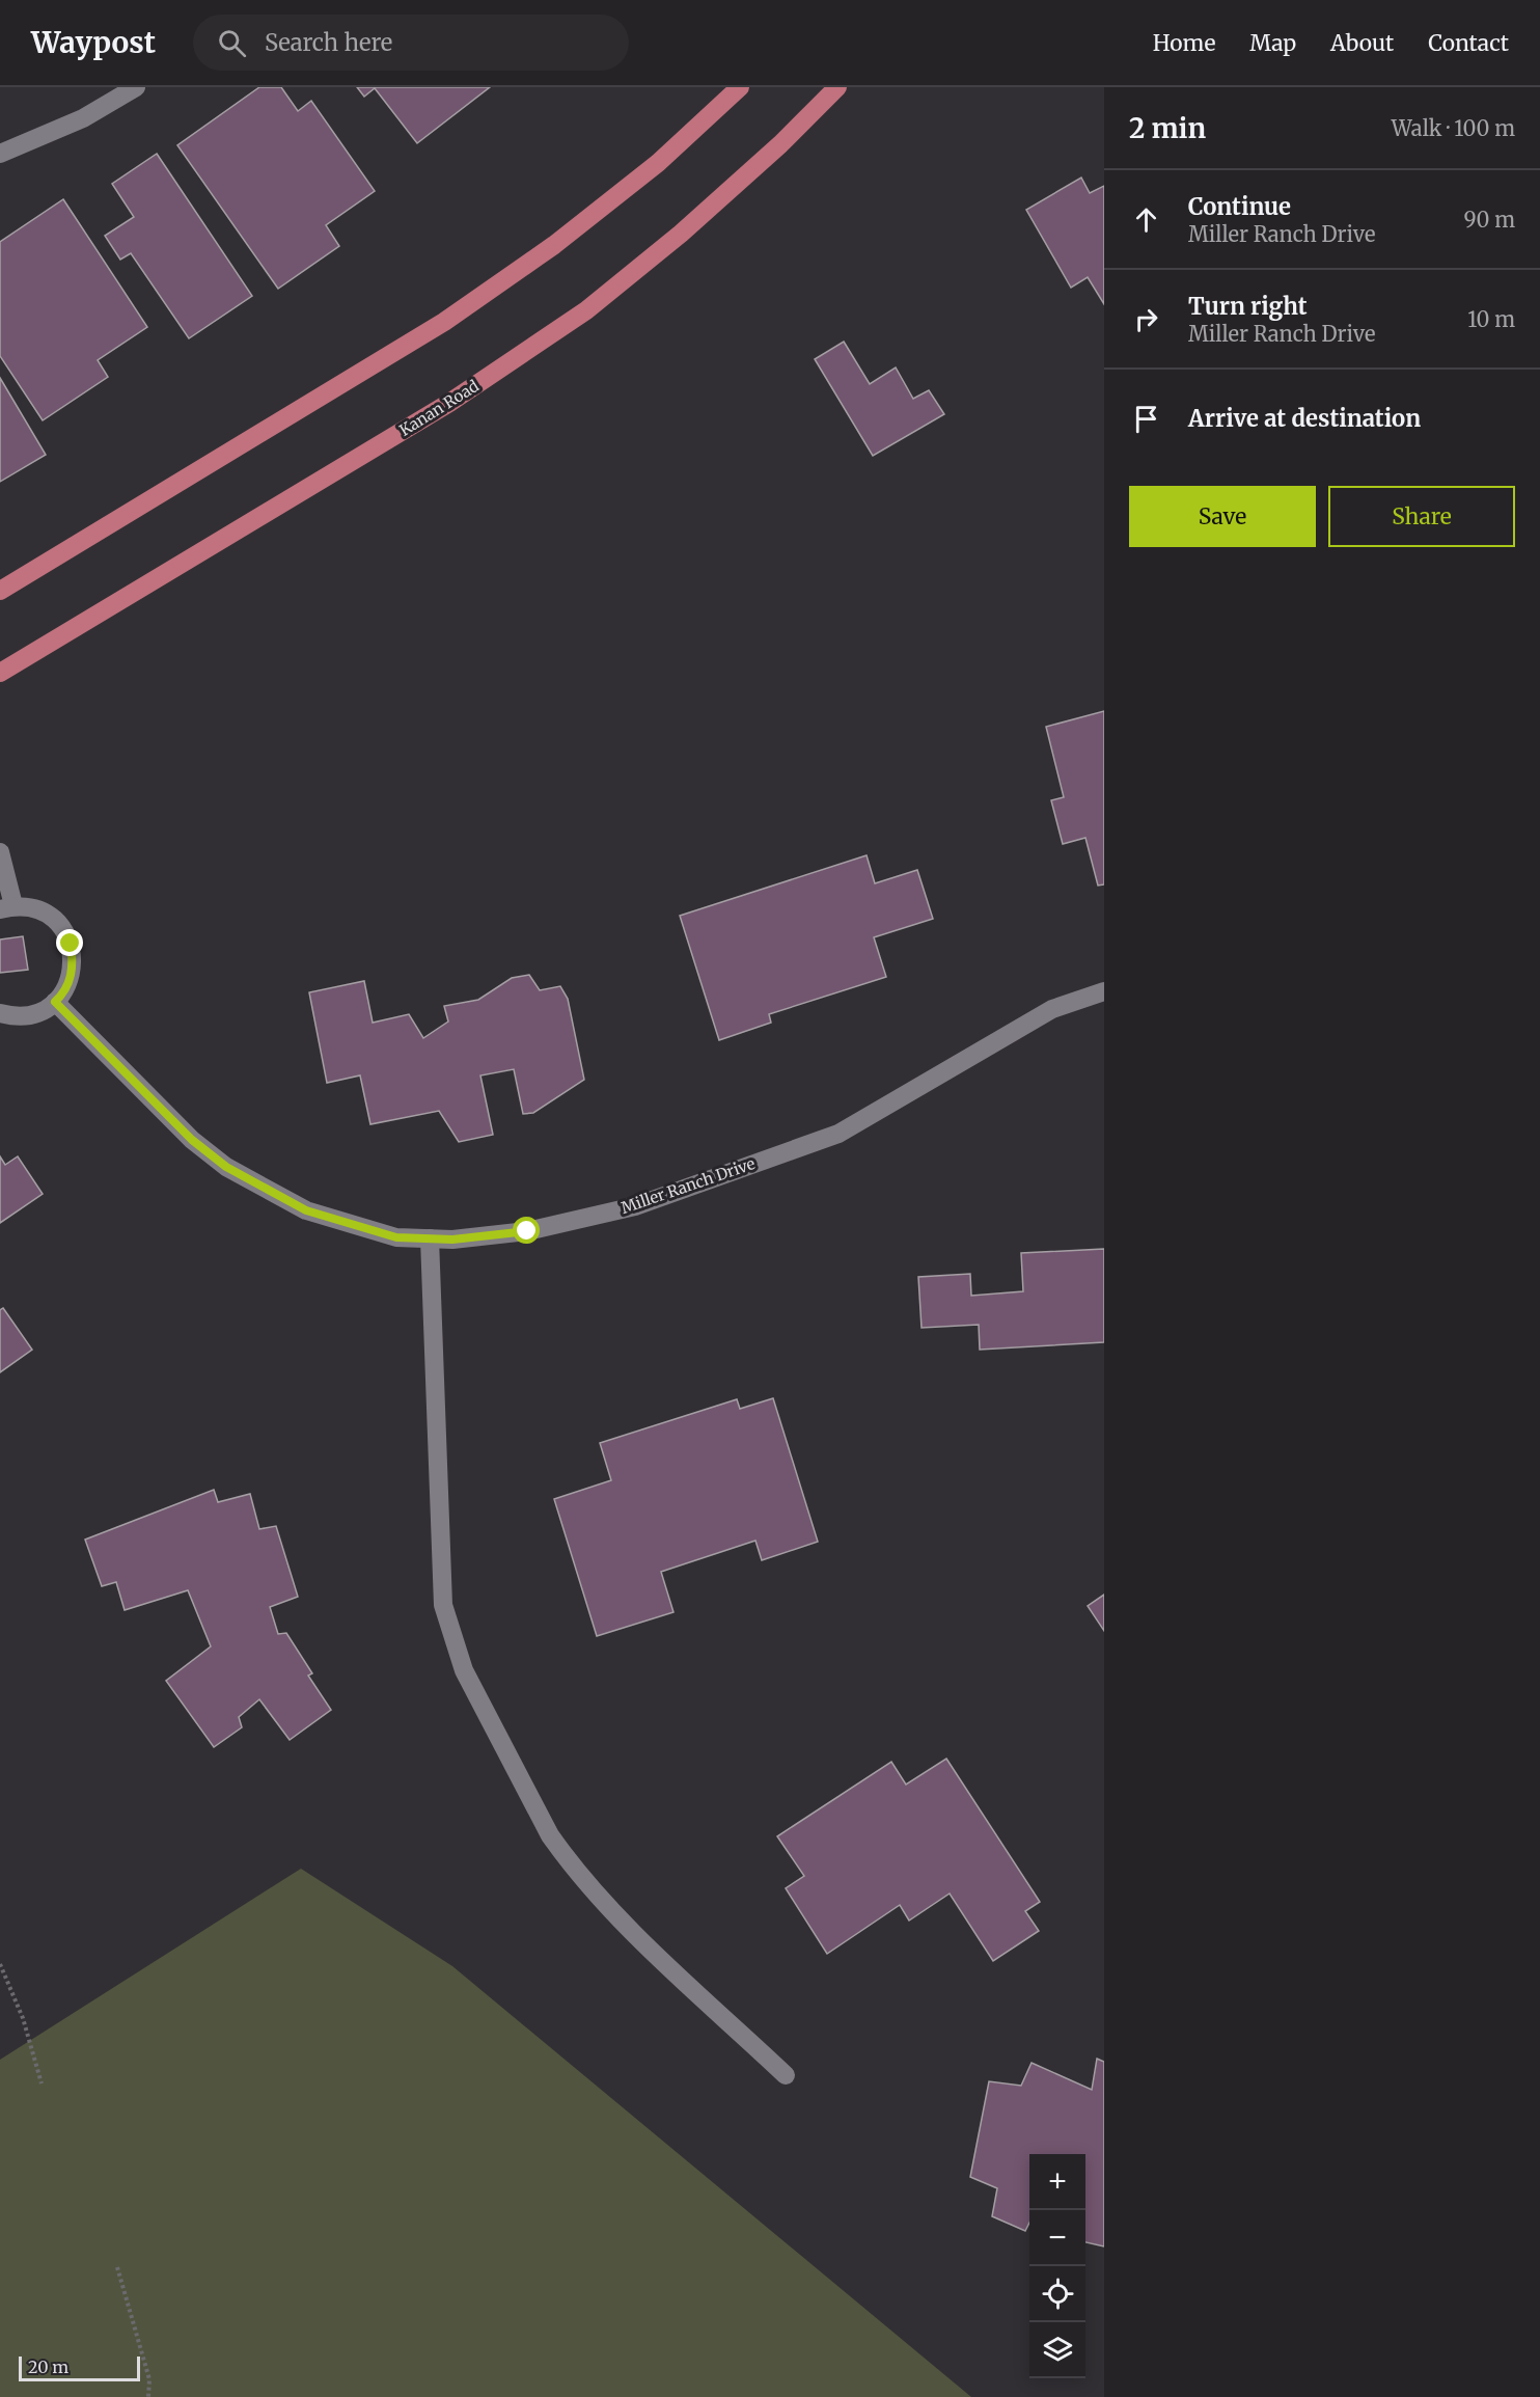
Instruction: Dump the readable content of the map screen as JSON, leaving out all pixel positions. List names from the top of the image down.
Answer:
{
  "streets": {
    "main road": ["Kanan Road"],
    "street": ["Miller Ranch Drive"]
  },
  "scale_bar": "20 m",
  "page": {
    "header": "Waypost",
    "search": "Search here",
    "nav": [
      "Home",
      "Map",
      "About",
      "Contact"
    ],
    "heading": ["2 min", "Walk · 100 m"],
    "list": [
      ["Continue", "Miller Ranch Drive", "90 m"],
      ["Turn right", "Miller Ranch Drive", "10 m"],
      "Arrive at destination"
    ],
    "buttons": ["Save", "Share"],
    "map_buttons": ["+", "−"],
    "scale": "20 m"
  }
}
